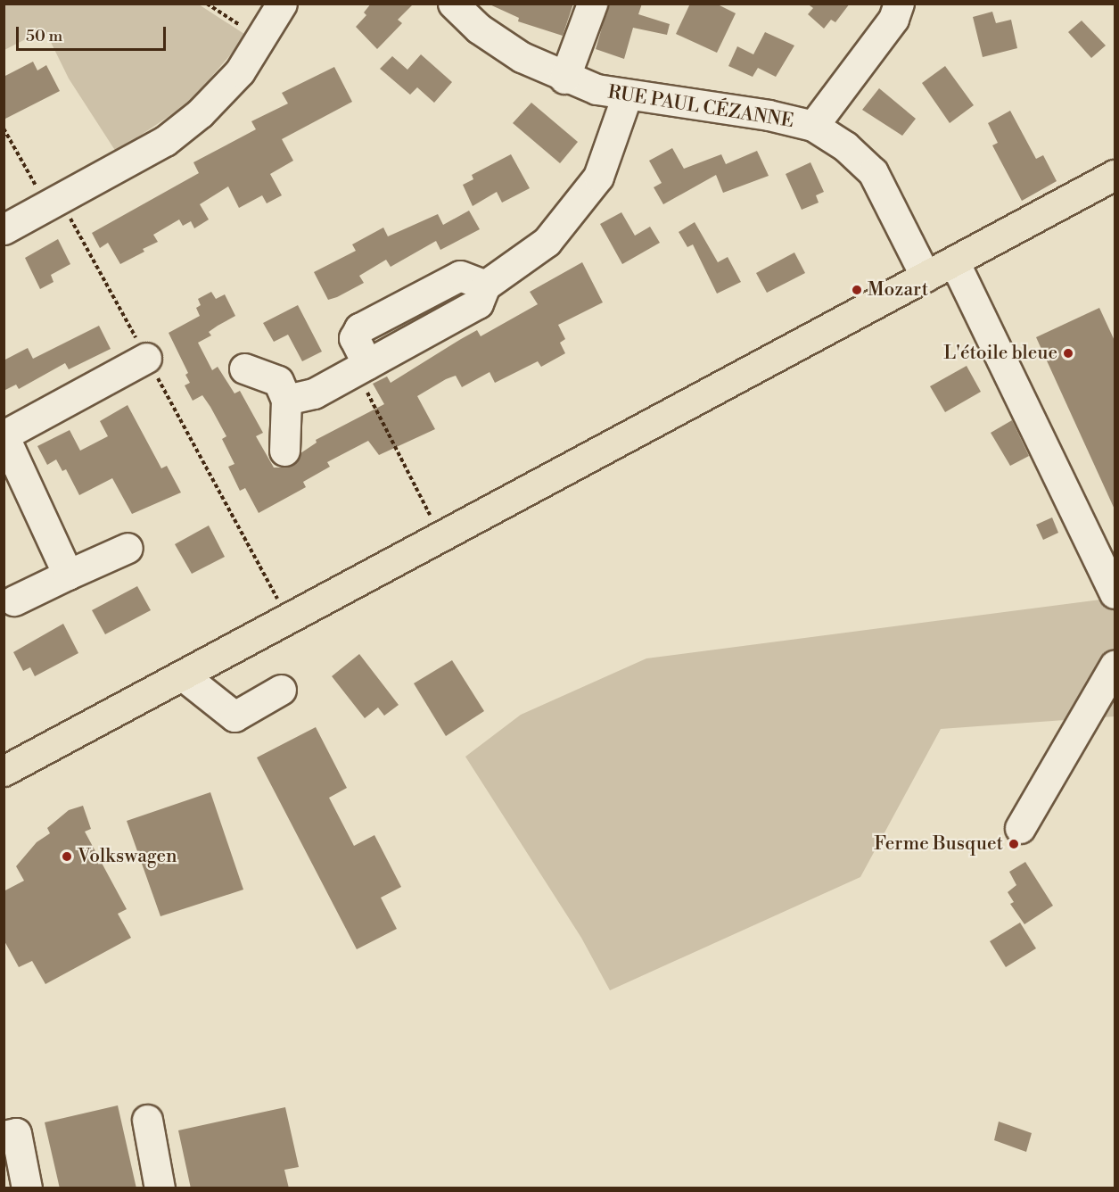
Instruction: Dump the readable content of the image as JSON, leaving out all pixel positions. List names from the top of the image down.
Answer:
{
  "streets": {
    "street": ["RUE PAUL CÉZANNE"]
  },
  "places": [
    "Mozart",
    "L'étoile bleue",
    "Ferme Busquet",
    "Volkswagen"
  ],
  "scale_bar": "50 m"
}
